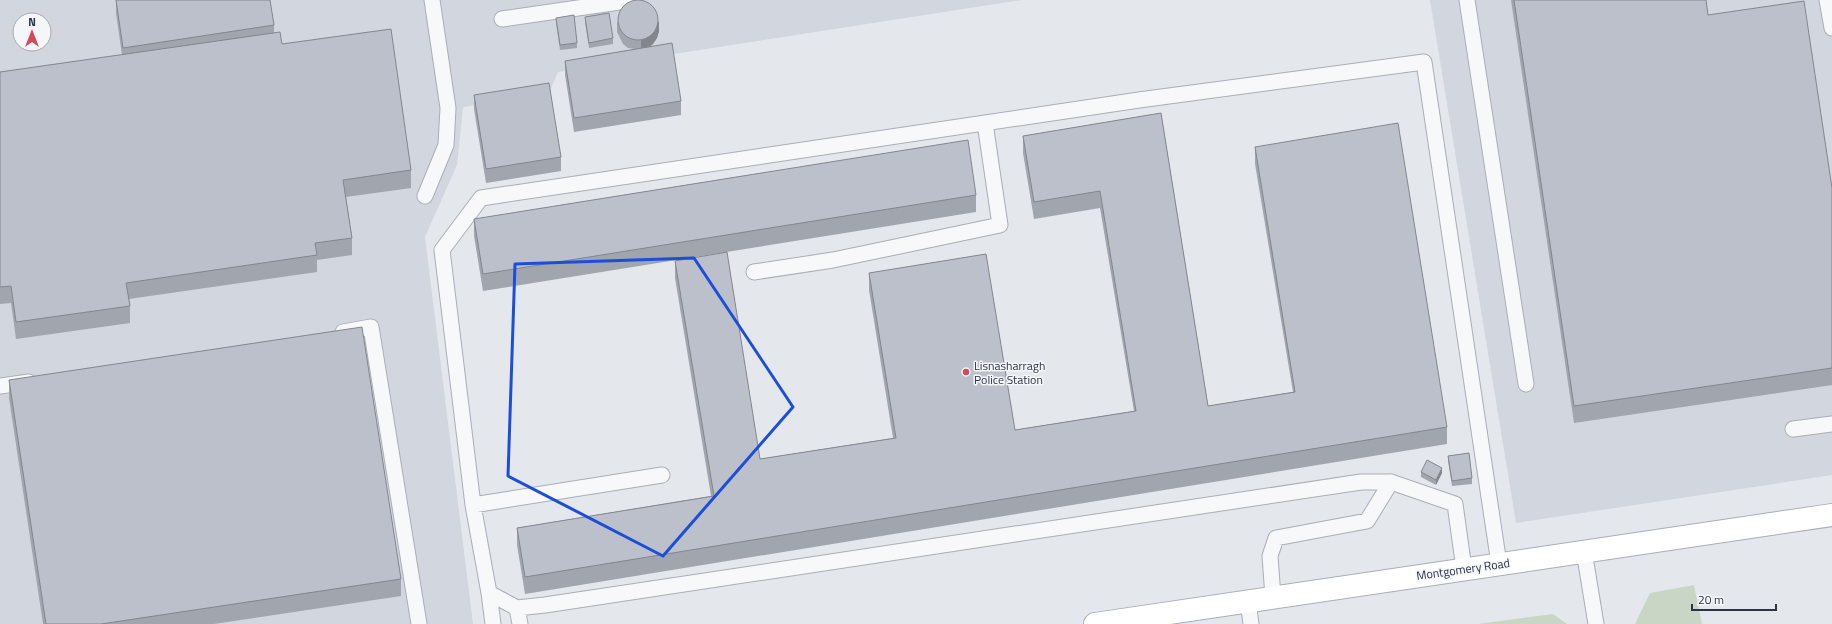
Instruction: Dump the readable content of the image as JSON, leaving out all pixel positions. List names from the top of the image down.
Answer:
{
  "streets": {
    "street": ["Montgomery Road"]
  },
  "places": ["Lisnasharragh Police Station"],
  "scale_bar": "20 m",
  "north": "top"
}
